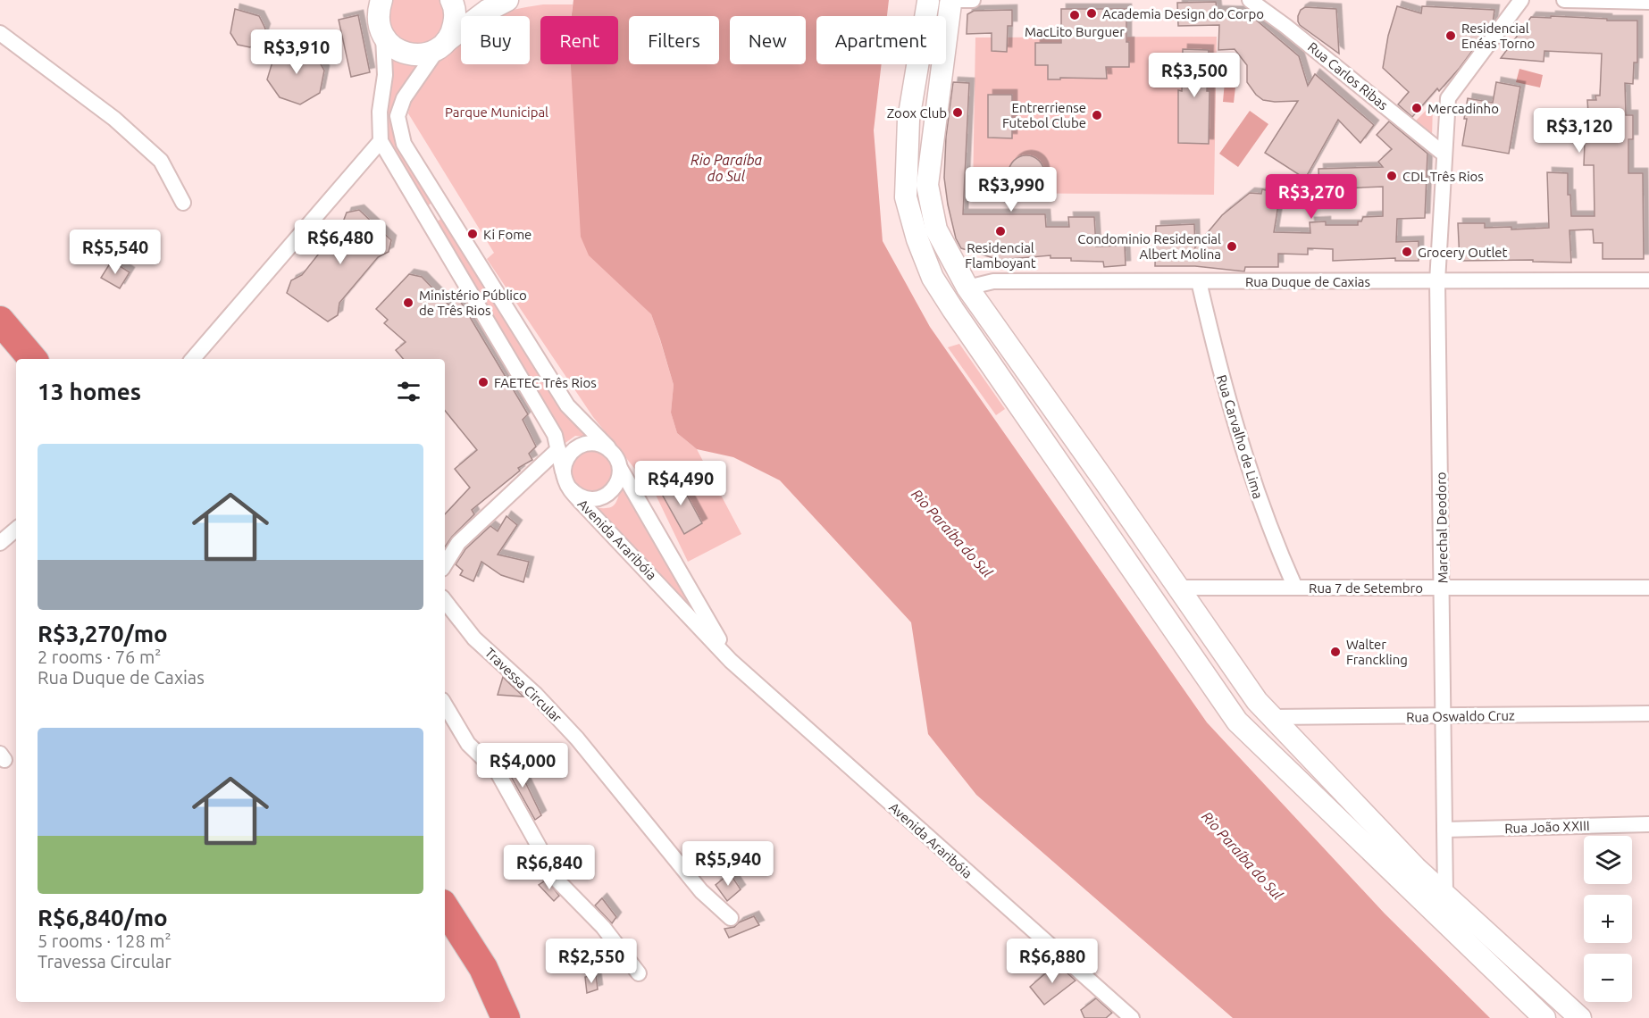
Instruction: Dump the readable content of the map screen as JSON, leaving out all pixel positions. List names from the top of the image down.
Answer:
{
  "streets": {
    "street": [
      "Rua Carlos Ribas",
      "Rua Duque de Caxias",
      "Rua Carvalho de Lima",
      "Marechal Deodoro",
      "Avenida Araribóia",
      "Rua 7 de Setembro",
      "Travessa Circular",
      "Rua Oswaldo Cruz",
      "Rua João XXIII"
    ]
  },
  "crossings": [
    ["Rua Carlos Ribas", "Marechal Deodoro"],
    ["Rua Duque de Caxias", "Rua Carvalho de Lima"],
    ["Rua Duque de Caxias", "Marechal Deodoro"],
    ["Rua Carvalho de Lima", "Rua 7 de Setembro"],
    ["Marechal Deodoro", "Rua 7 de Setembro"],
    ["Marechal Deodoro", "Rua Oswaldo Cruz"],
    ["Marechal Deodoro", "Rua João XXIII"]
  ],
  "water": ["Rio Paraíba do Sul"],
  "parks": ["Parque Municipal"],
  "places": [
    "Academia Design do Corpo",
    "MacLito Burguer",
    "Residencial Enéas Torno",
    "Mercadinho",
    "Zoox Club",
    "Entrerriense Futebol Clube",
    "CDL Três Rios",
    "Residencial Flamboyant",
    "Ki Fome",
    "Condominio Residencial Albert Molina",
    "Grocery Outlet",
    "Ministério Público de Três Rios",
    "FAETEC Três Rios",
    "Walter Franckling"
  ],
  "page": {
    "chip": [
      "Buy",
      "Rent",
      "Filters",
      "New",
      "Apartment"
    ],
    "price": [
      "R$3,910",
      "R$3,500",
      "R$3,120",
      "R$3,990",
      "R$3,270",
      "R$6,480",
      "R$5,540",
      "R$4,490",
      "R$4,000",
      "R$5,940",
      "R$6,840",
      "R$2,550",
      "R$6,880"
    ],
    "heading": "13 homes",
    "list": [
      {
        "name": "R$3,270/mo",
        "note": "2 rooms · 76 m² · Rua Duque de Caxias"
      },
      {
        "name": "R$6,840/mo",
        "note": "5 rooms · 128 m² · Travessa Circular"
      }
    ],
    "map_buttons": ["+", "−"]
  }
}
